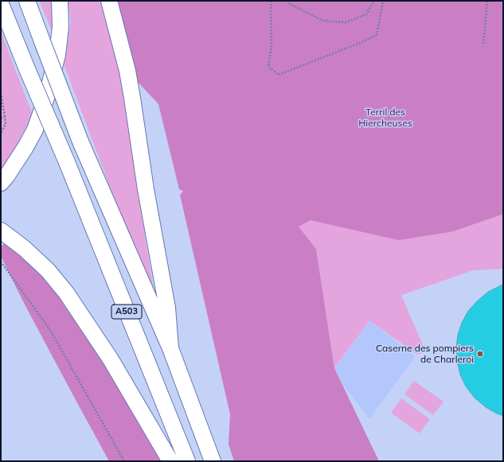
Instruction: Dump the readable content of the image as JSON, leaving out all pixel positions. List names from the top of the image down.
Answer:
{
  "streets": {
    "highway": ["A503"]
  },
  "parks": ["Terril des Hiercheuses"],
  "places": ["Caserne des pompiers de Charleroi"]
}
